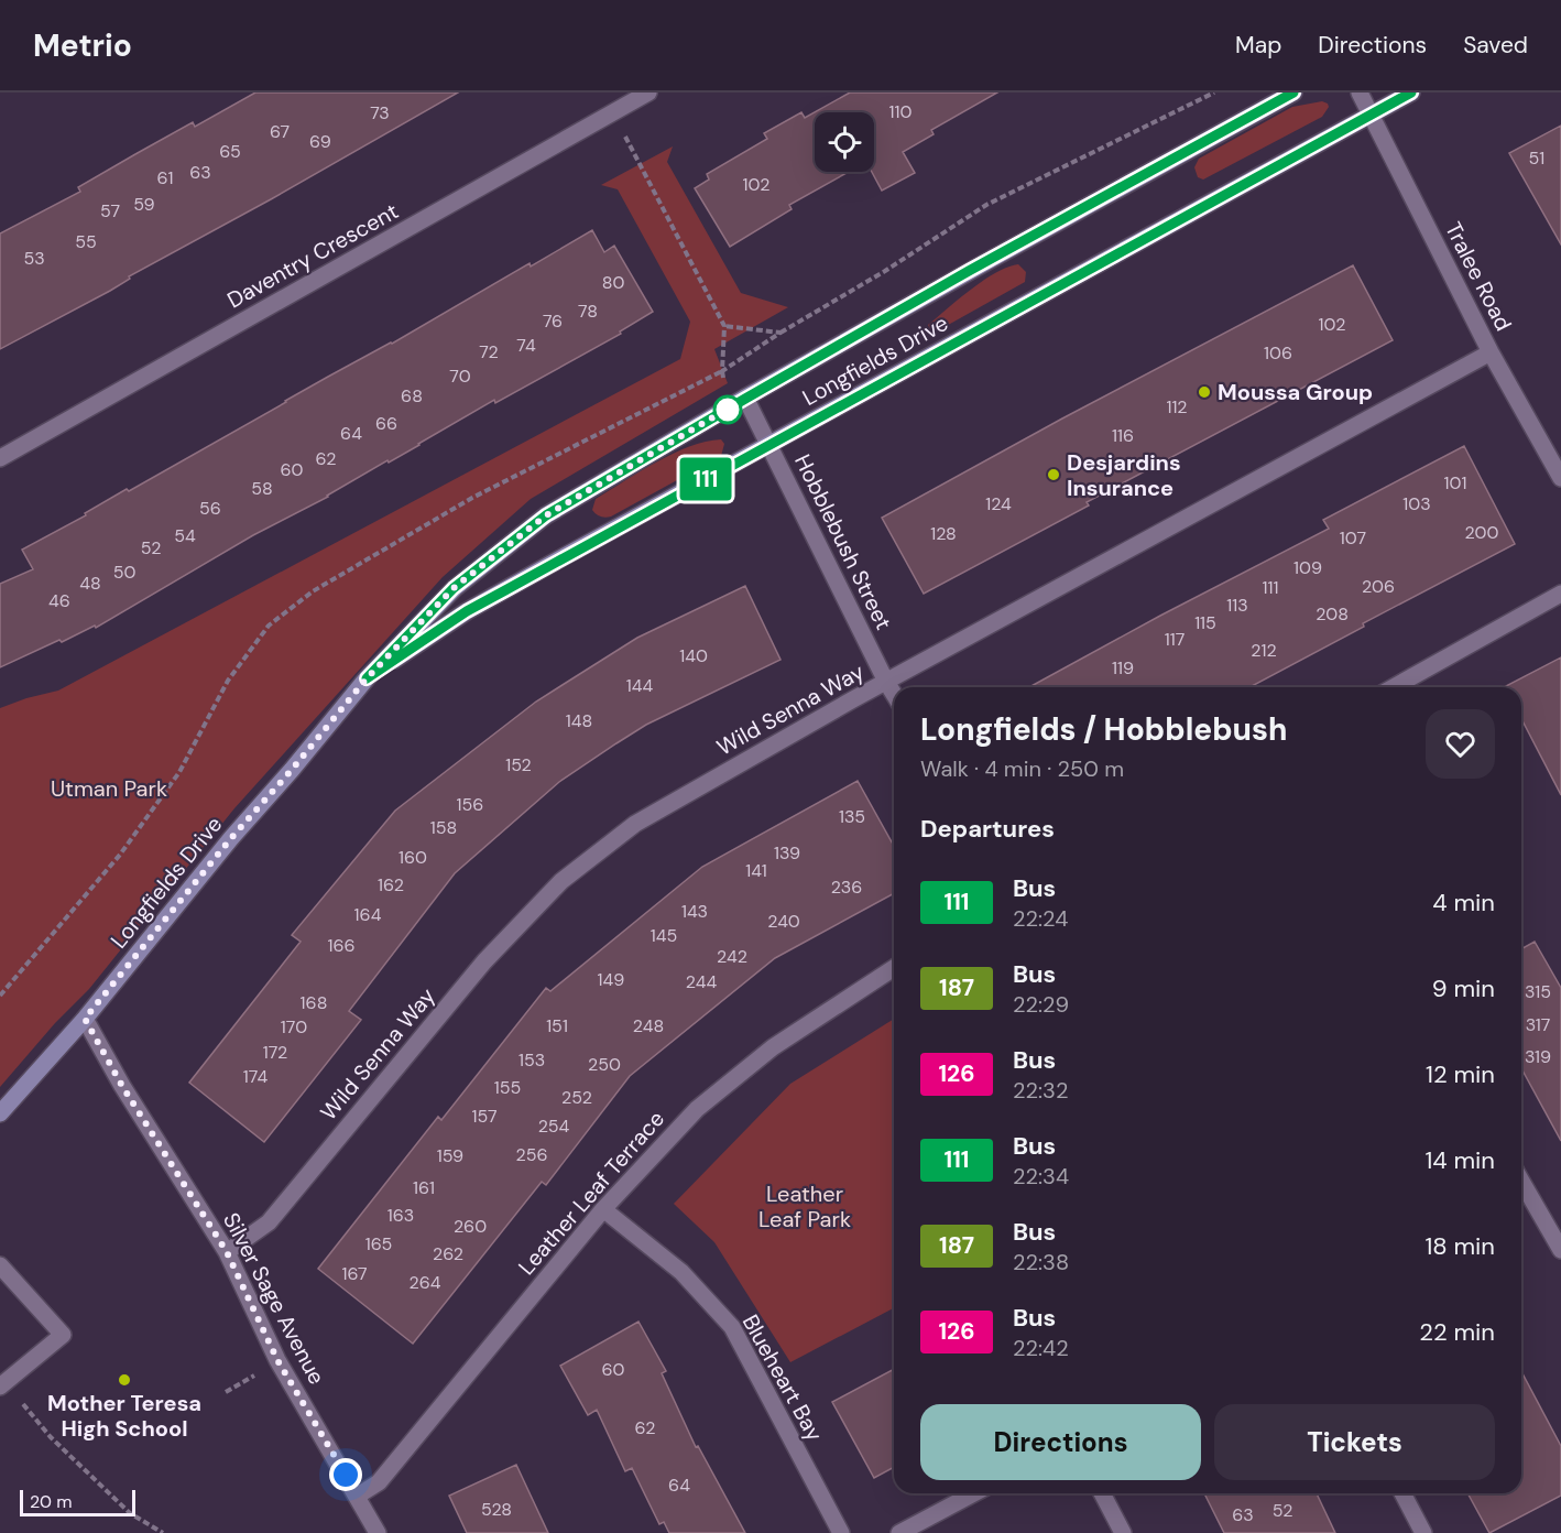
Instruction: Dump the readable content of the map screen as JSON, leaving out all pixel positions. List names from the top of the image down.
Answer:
{
  "streets": {
    "street": [
      "Daventry Crescent",
      "Tralee Road",
      "Longfields Drive",
      "Hobblebush Street",
      "Wild Senna Way",
      "Leather Leaf Terrace",
      "Silver Sage Avenue",
      "Blueheart Bay"
    ]
  },
  "crossings": [
    ["Tralee Road", "Longfields Drive"],
    ["Tralee Road", "Wild Senna Way"],
    ["Longfields Drive", "Hobblebush Street"],
    ["Longfields Drive", "Silver Sage Avenue"],
    ["Hobblebush Street", "Wild Senna Way"],
    ["Wild Senna Way", "Silver Sage Avenue"],
    ["Leather Leaf Terrace", "Silver Sage Avenue"],
    ["Leather Leaf Terrace", "Blueheart Bay"]
  ],
  "parks": ["Utman Park", "Leather Leaf Park"],
  "places": ["Moussa Group", "Desjardins Insurance", "Mother Teresa High School"],
  "lines": ["bus line 111"],
  "house_numbers": [
    "110",
    "73",
    "67",
    "69",
    "65",
    "51",
    "63",
    "61",
    "102",
    "59",
    "57",
    "55",
    "53",
    "80",
    "78",
    "76",
    "102",
    "74",
    "72",
    "106",
    "70",
    "68",
    "112",
    "66",
    "64",
    "116",
    "62",
    "60",
    "101",
    "58",
    "124",
    "103",
    "56",
    "200",
    "128",
    "54",
    "107",
    "52",
    "109",
    "50",
    "48",
    "206",
    "111",
    "46",
    "113",
    "208",
    "115",
    "117",
    "212",
    "140",
    "119",
    "144",
    "148",
    "152",
    "156",
    "135",
    "158",
    "139",
    "160",
    "141",
    "162",
    "236",
    "143",
    "164",
    "240",
    "145",
    "166",
    "242",
    "149",
    "244",
    "315",
    "168",
    "317",
    "151",
    "248",
    "170",
    "172",
    "319",
    "153",
    "250",
    "174",
    "155",
    "252",
    "157",
    "254",
    "256",
    "159",
    "161",
    "163",
    "260",
    "165",
    "262",
    "167",
    "264",
    "60",
    "62",
    "64",
    "528",
    "52",
    "63"
  ],
  "scale_bar": "20 m",
  "page": {
    "header": "Metrio",
    "nav": ["Map", "Directions", "Saved"],
    "on_map": "111",
    "heading": [
      ["Longfields / Hobblebush", "Walk · 4 min · 250 m"],
      "Departures"
    ],
    "list": [
      {
        "mark": "111",
        "name": "Bus",
        "note": "22:24",
        "value": "4 min"
      },
      {
        "mark": "187",
        "name": "Bus",
        "note": "22:29",
        "value": "9 min"
      },
      {
        "mark": "126",
        "name": "Bus",
        "note": "22:32",
        "value": "12 min"
      },
      {
        "mark": "111",
        "name": "Bus",
        "note": "22:34",
        "value": "14 min"
      },
      {
        "mark": "187",
        "name": "Bus",
        "note": "22:38",
        "value": "18 min"
      },
      {
        "mark": "126",
        "name": "Bus",
        "note": "22:42",
        "value": "22 min"
      }
    ],
    "buttons": ["Directions", "Tickets"],
    "scale": "20 m"
  }
}
